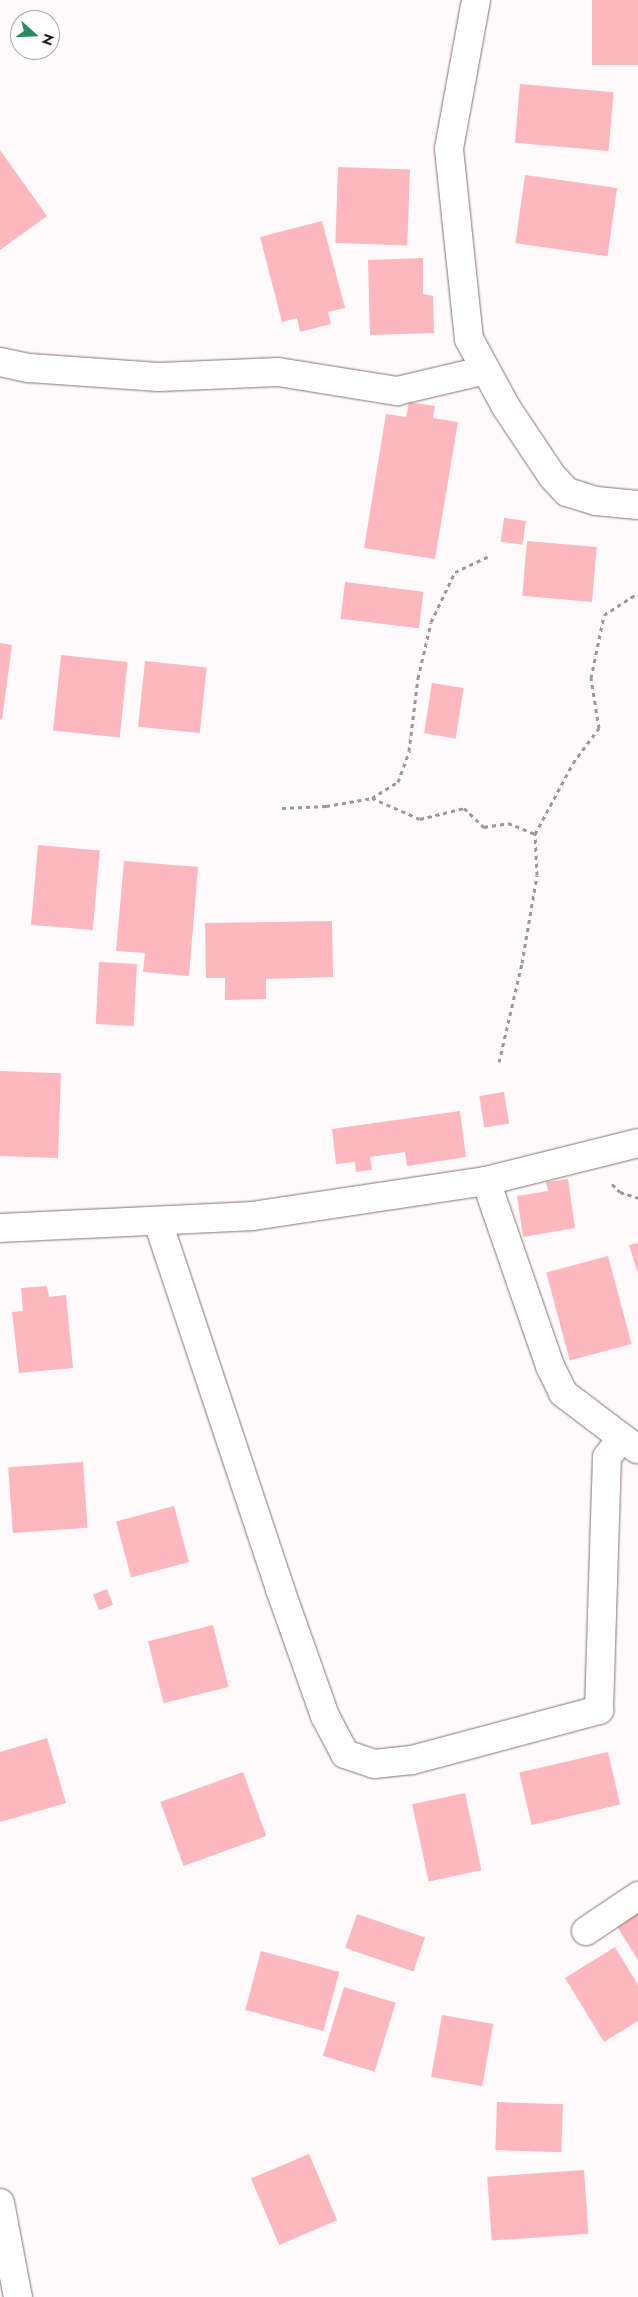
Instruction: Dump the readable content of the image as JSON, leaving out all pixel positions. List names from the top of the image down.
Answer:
{
  "north": "right"
}
